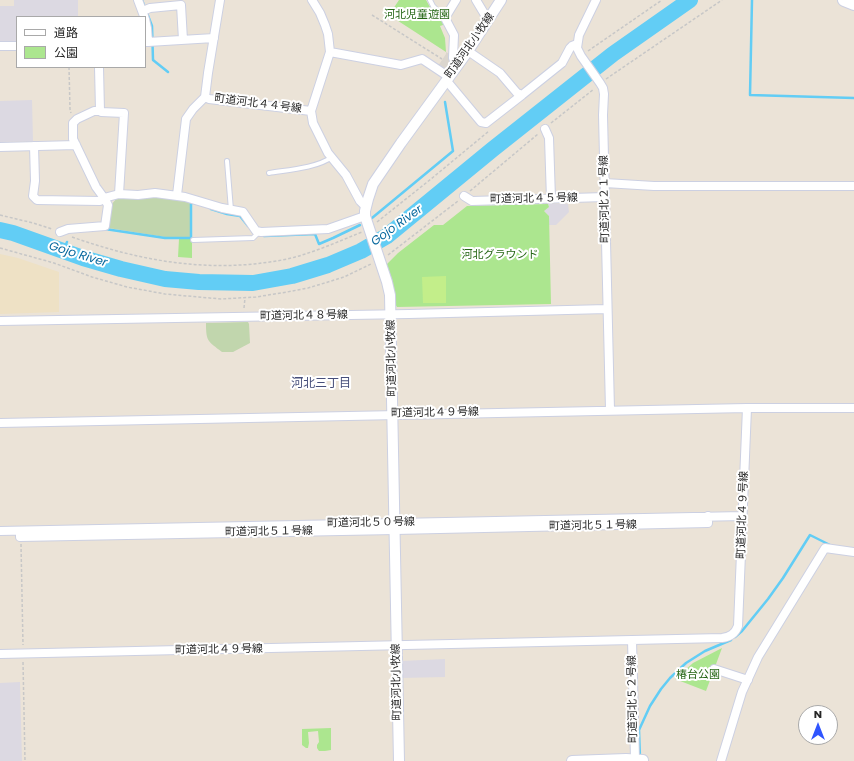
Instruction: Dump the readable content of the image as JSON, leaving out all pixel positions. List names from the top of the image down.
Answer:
{
  "streets": {
    "street": [
      "町道河北小牧線",
      "町道河北４４号線",
      "町道河北４５号線",
      "町道河北２１号線",
      "町道河北４８号線",
      "町道河北４９号線",
      "町道河北５０号線",
      "町道河北５２号線"
    ]
  },
  "crossings": [
    ["町道河北小牧線", "町道河北４８号線"],
    ["町道河北小牧線", "町道河北４９号線"],
    ["町道河北小牧線", "町道河北５０号線"],
    ["町道河北４５号線", "町道河北２１号線"],
    ["町道河北２１号線", "町道河北４８号線"],
    ["町道河北２１号線", "町道河北４９号線"],
    ["町道河北４９号線", "町道河北５０号線"],
    ["町道河北４９号線", "町道河北５２号線"]
  ],
  "districts": ["河北三丁目"],
  "water": ["Gojo River"],
  "parks": ["河北児童遊園", "河北グラウンド", "椿台公園"],
  "legend": ["道路", "公園"],
  "north": "top"
}
